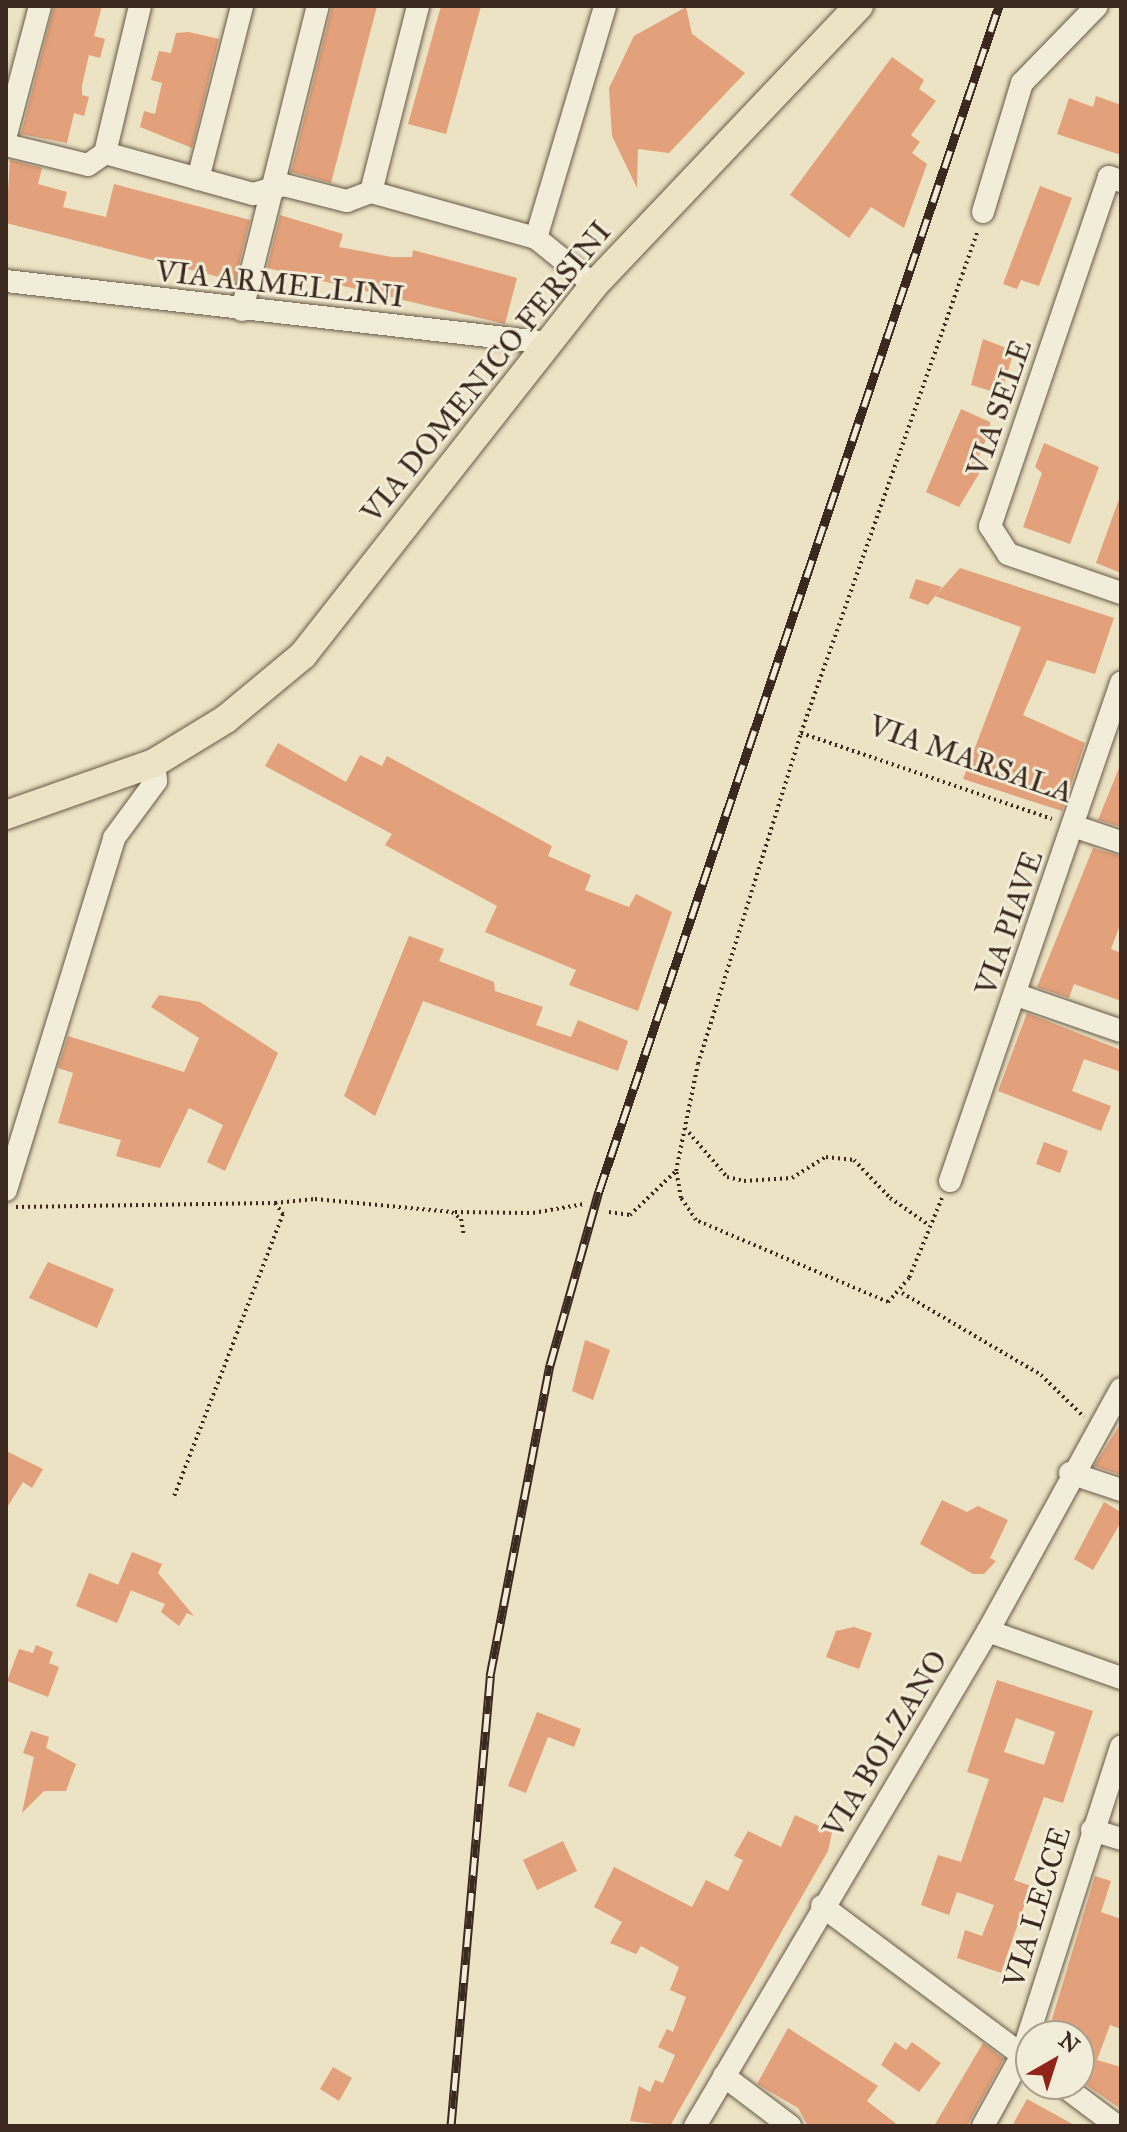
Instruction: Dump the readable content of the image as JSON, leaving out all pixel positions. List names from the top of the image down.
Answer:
{
  "streets": {
    "main road": ["VIA DOMENICO FERSINI"],
    "street": [
      "VIA ARMELLINI",
      "VIA SELE",
      "VIA MARSALA",
      "VIA PIAVE",
      "VIA BOLZANO",
      "VIA LECCE"
    ]
  },
  "crossings": [
    ["VIA ARMELLINI", "VIA DOMENICO FERSINI"],
    ["VIA MARSALA", "VIA PIAVE"]
  ],
  "north": "top right"
}
